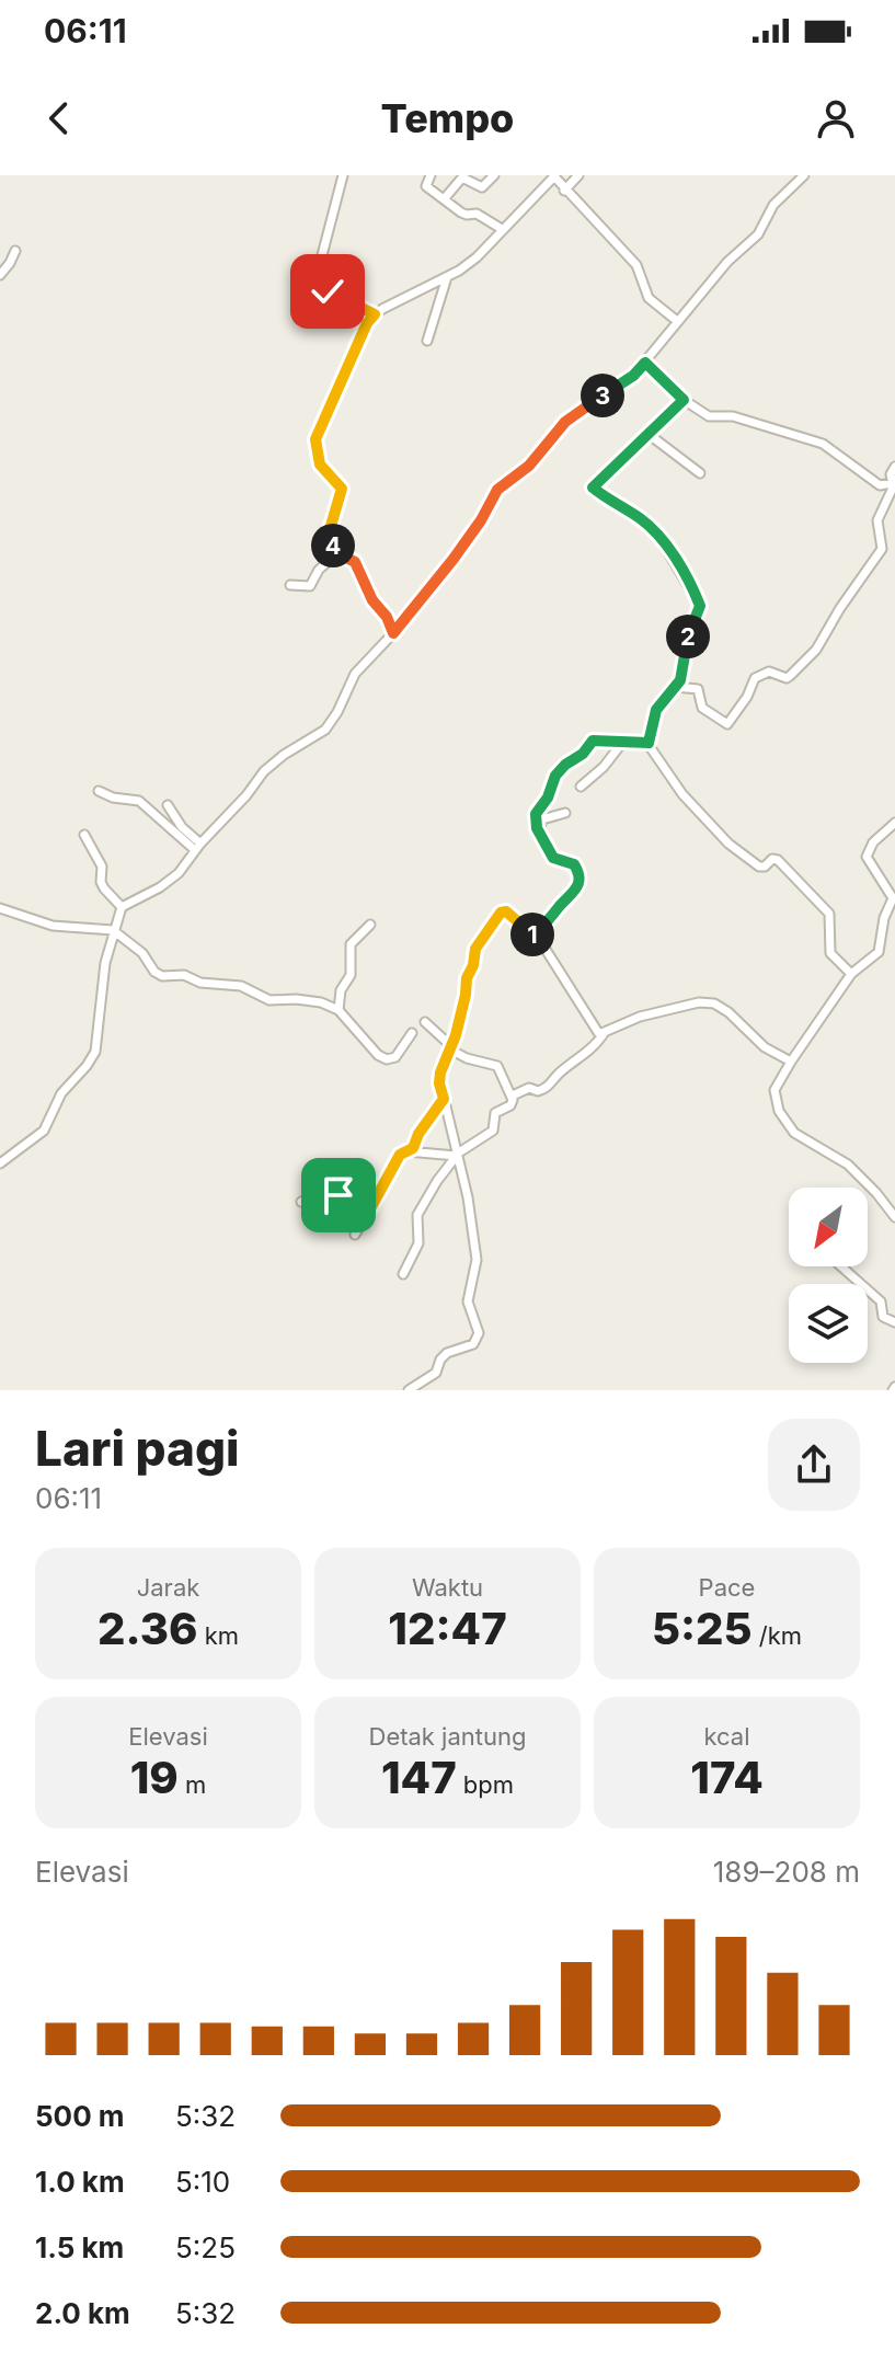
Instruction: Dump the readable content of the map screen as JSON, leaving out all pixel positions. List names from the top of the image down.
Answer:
{
  "north": "bottom left",
  "page": {
    "status": "06:11",
    "header": "Tempo",
    "pins": [
      "3",
      "4",
      "2",
      "1"
    ],
    "heading": ["Lari pagi", "06:11"],
    "stats": [
      ["Jarak", "2.36 km"],
      ["Waktu", "12:47"],
      ["Pace", "5:25 /km"],
      ["Elevasi", "19 m"],
      ["Detak jantung", "147 bpm"],
      ["kcal", "174"]
    ],
    "chart": ["Elevasi", "189–208 m"],
    "list": [
      {
        "name": "500 m",
        "note": "5:32"
      },
      {
        "name": "1.0 km",
        "note": "5:10"
      },
      {
        "name": "1.5 km",
        "note": "5:25"
      },
      {
        "name": "2.0 km",
        "note": "5:32"
      }
    ]
  }
}
